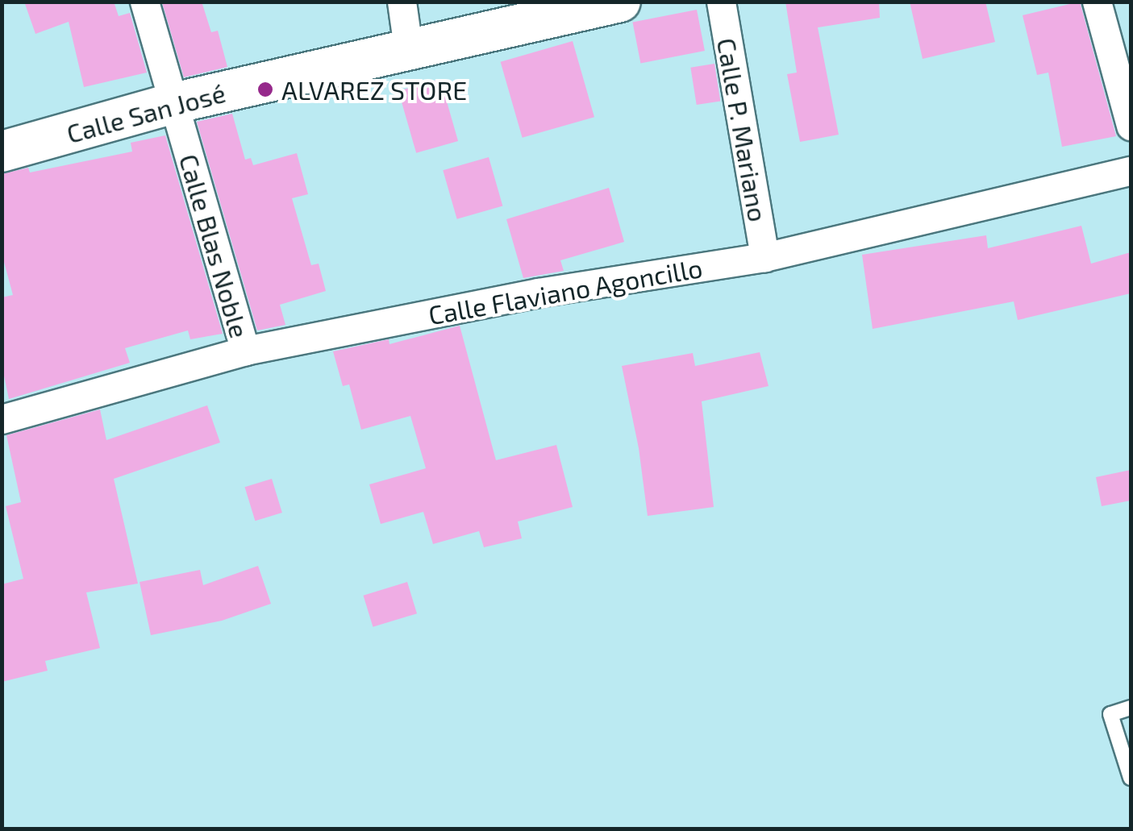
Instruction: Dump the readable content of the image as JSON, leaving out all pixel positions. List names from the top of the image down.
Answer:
{
  "streets": {
    "street": [
      "Calle San José",
      "Calle P. Mariano",
      "Calle Blas Noble",
      "Calle Flaviano Agoncillo"
    ]
  },
  "crossings": [
    ["Calle San José", "Calle Blas Noble"],
    ["Calle P. Mariano", "Calle Flaviano Agoncillo"],
    ["Calle Blas Noble", "Calle Flaviano Agoncillo"]
  ],
  "places": ["ALVAREZ STORE"]
}
